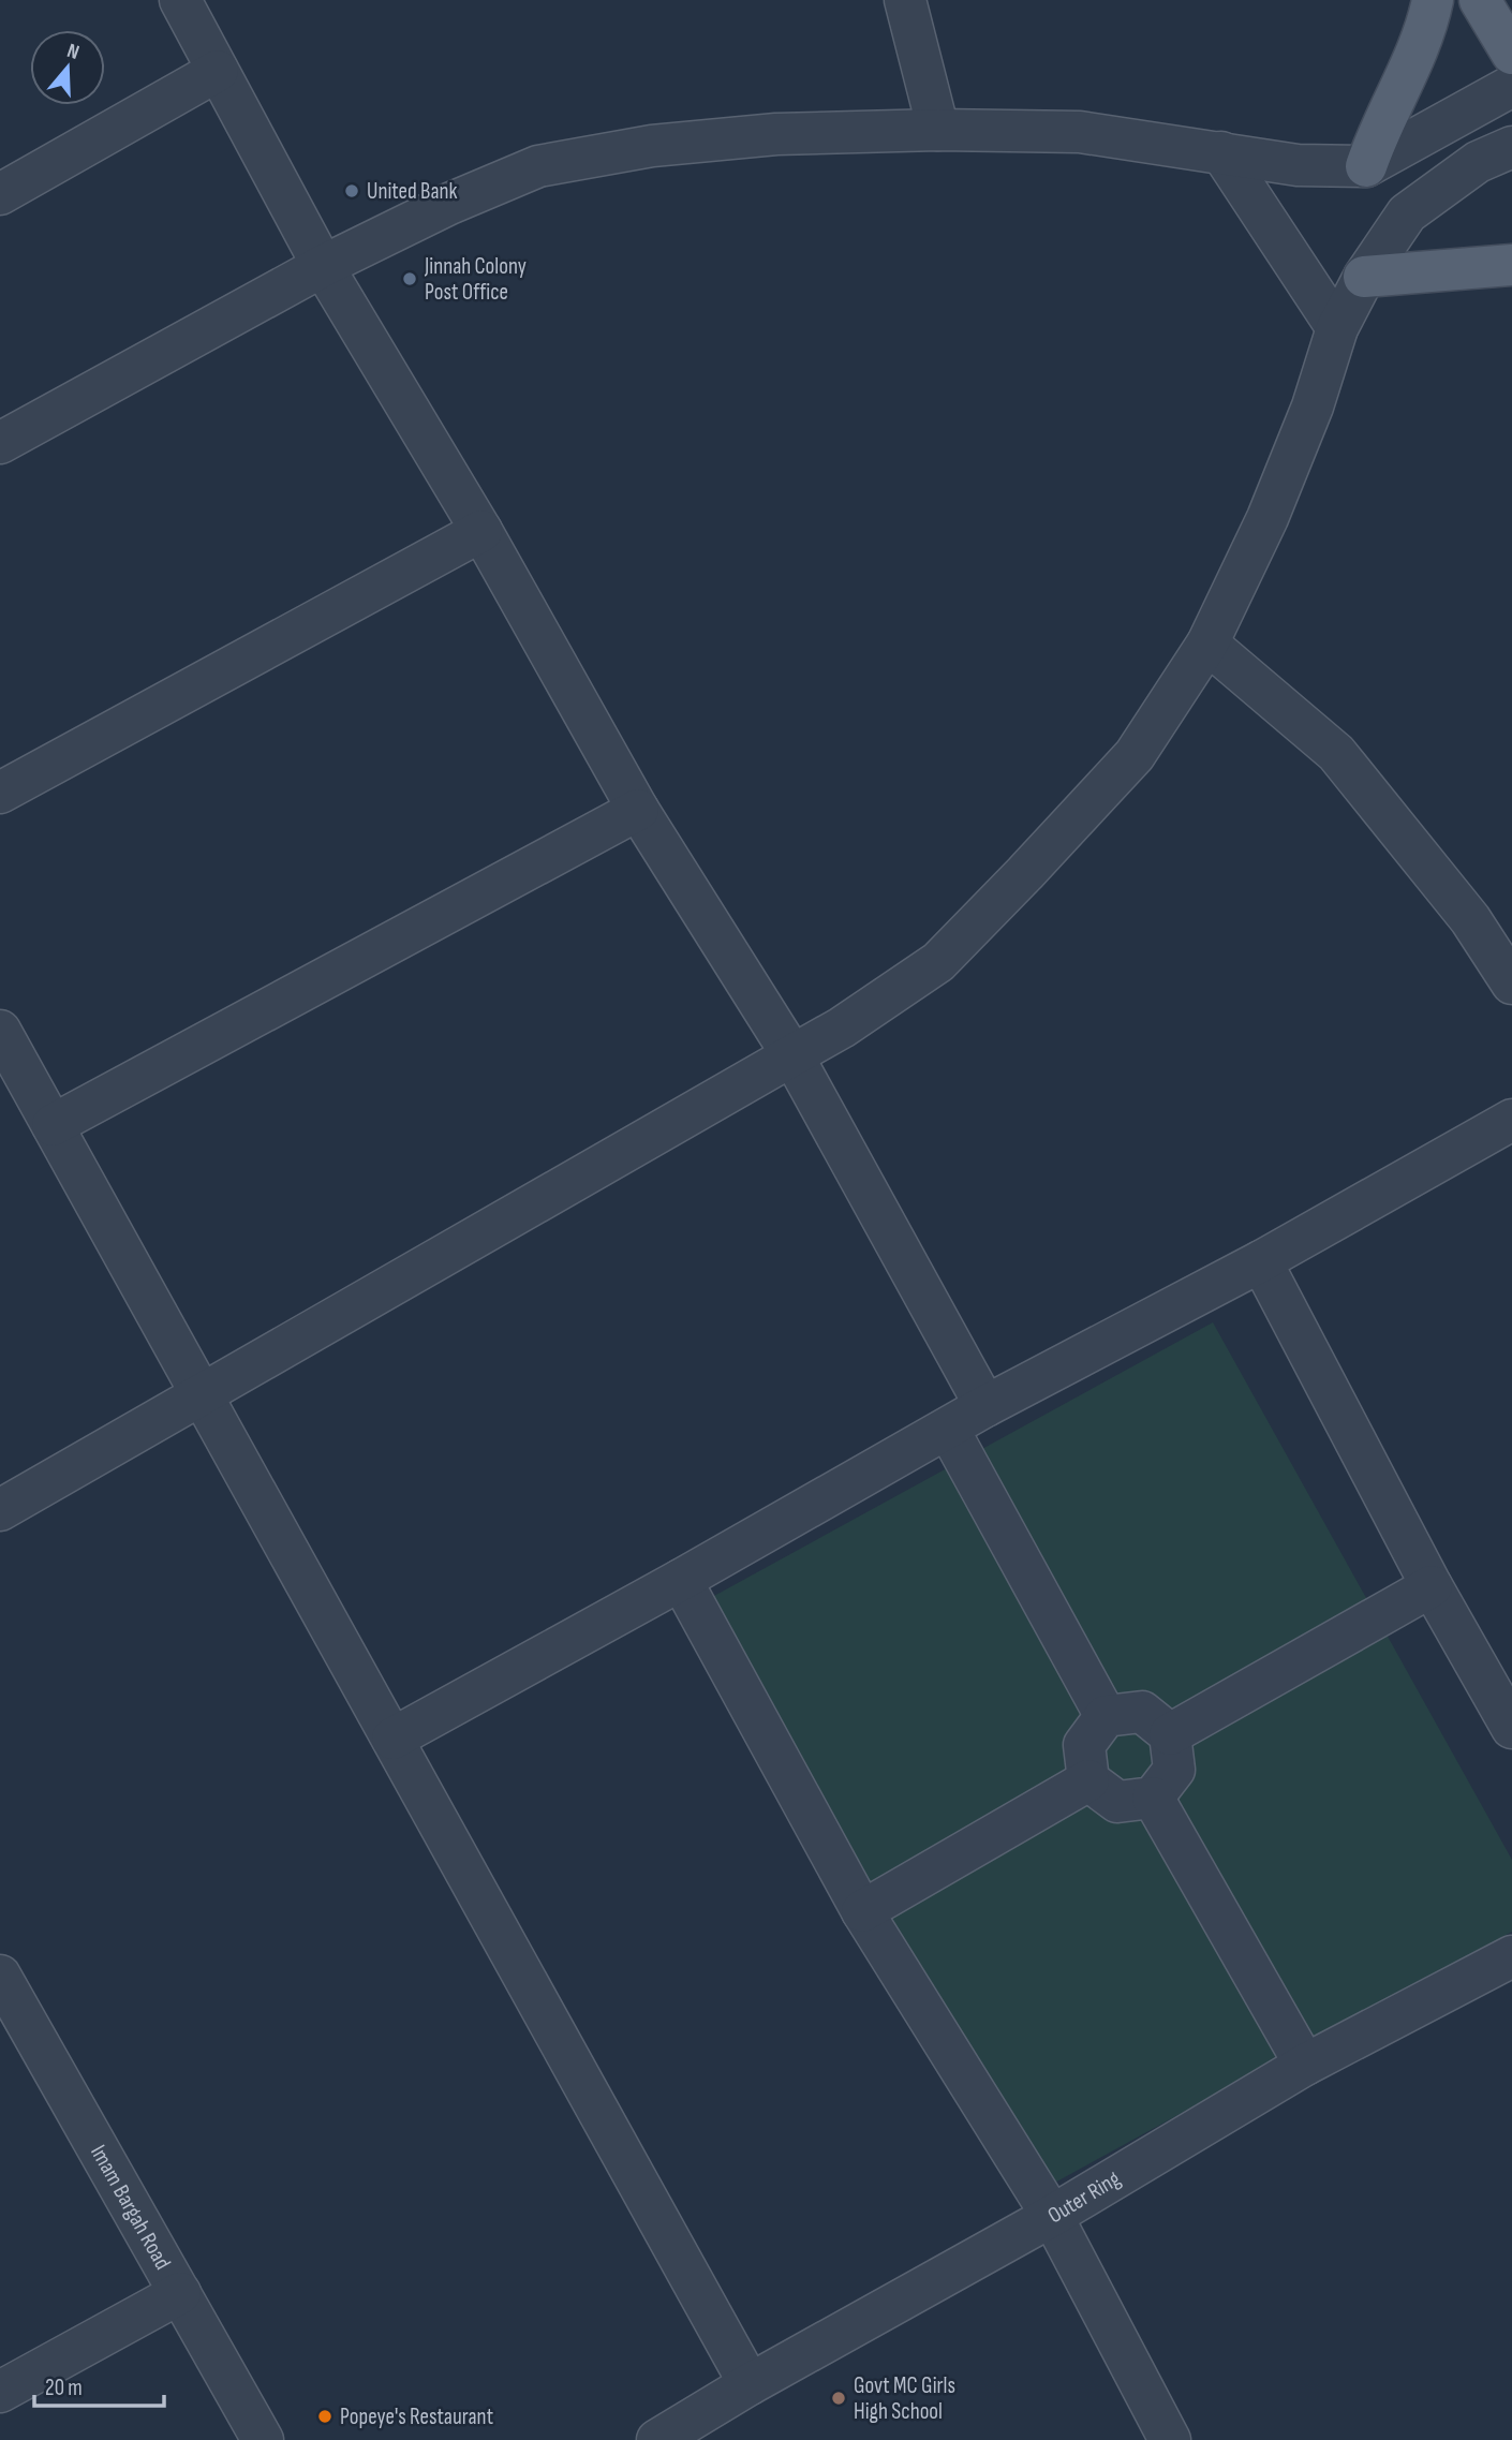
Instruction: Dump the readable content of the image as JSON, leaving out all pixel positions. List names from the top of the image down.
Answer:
{
  "streets": {
    "street": ["Outer Ring", "Imam Bargah Road"]
  },
  "places": [
    "United Bank",
    "Jinnah Colony Post Office",
    "Govt MC Girls High School",
    "Popeye's Restaurant"
  ],
  "scale_bar": "20 m",
  "north": "top"
}
